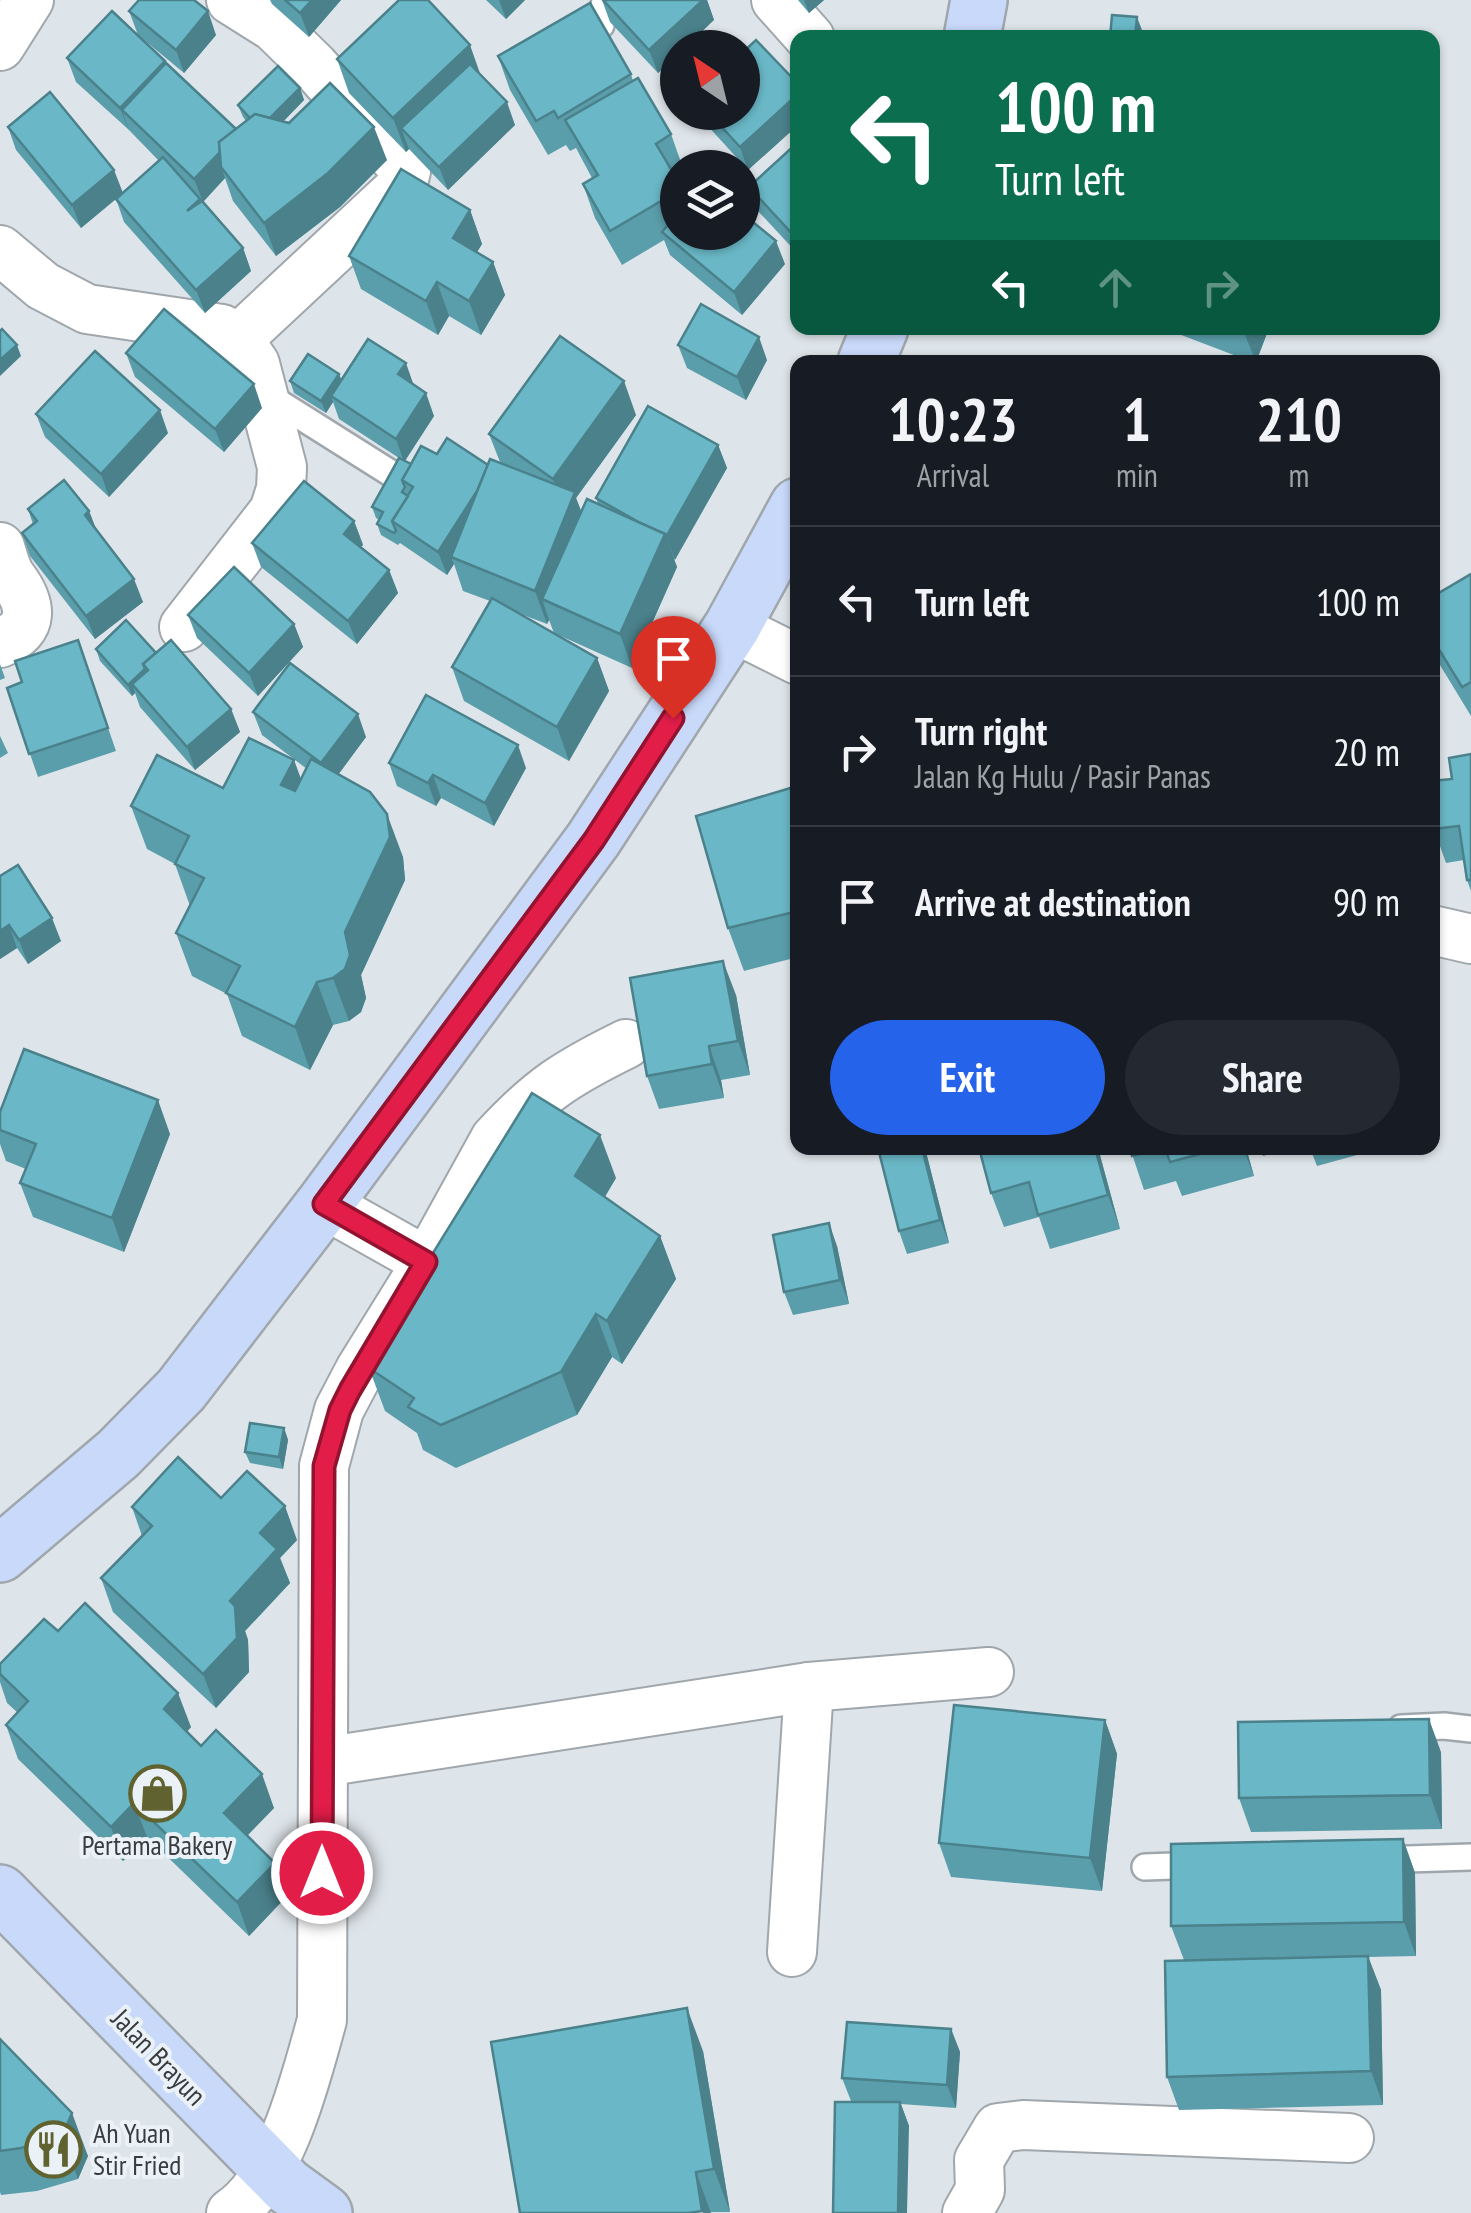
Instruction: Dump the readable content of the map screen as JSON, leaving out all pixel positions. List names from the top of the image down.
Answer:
{
  "streets": {
    "main road": ["Jalan Brayun"]
  },
  "places": {
    "shop": ["Pertama Bakery"],
    "restaurant": ["Ah Yuan Stir Fried"]
  },
  "north": "top left",
  "page": {
    "turn": ["100 m", "Turn left"],
    "eta": [
      "10:23",
      "Arrival",
      "1",
      "min",
      "210",
      "m"
    ],
    "list": [
      {
        "name": "Turn left",
        "value": "100 m"
      },
      {
        "name": "Turn right",
        "note": "Jalan Kg Hulu / Pasir Panas",
        "value": "20 m"
      },
      {
        "name": "Arrive at destination",
        "value": "90 m"
      }
    ],
    "buttons": ["Exit", "Share"]
  }
}
